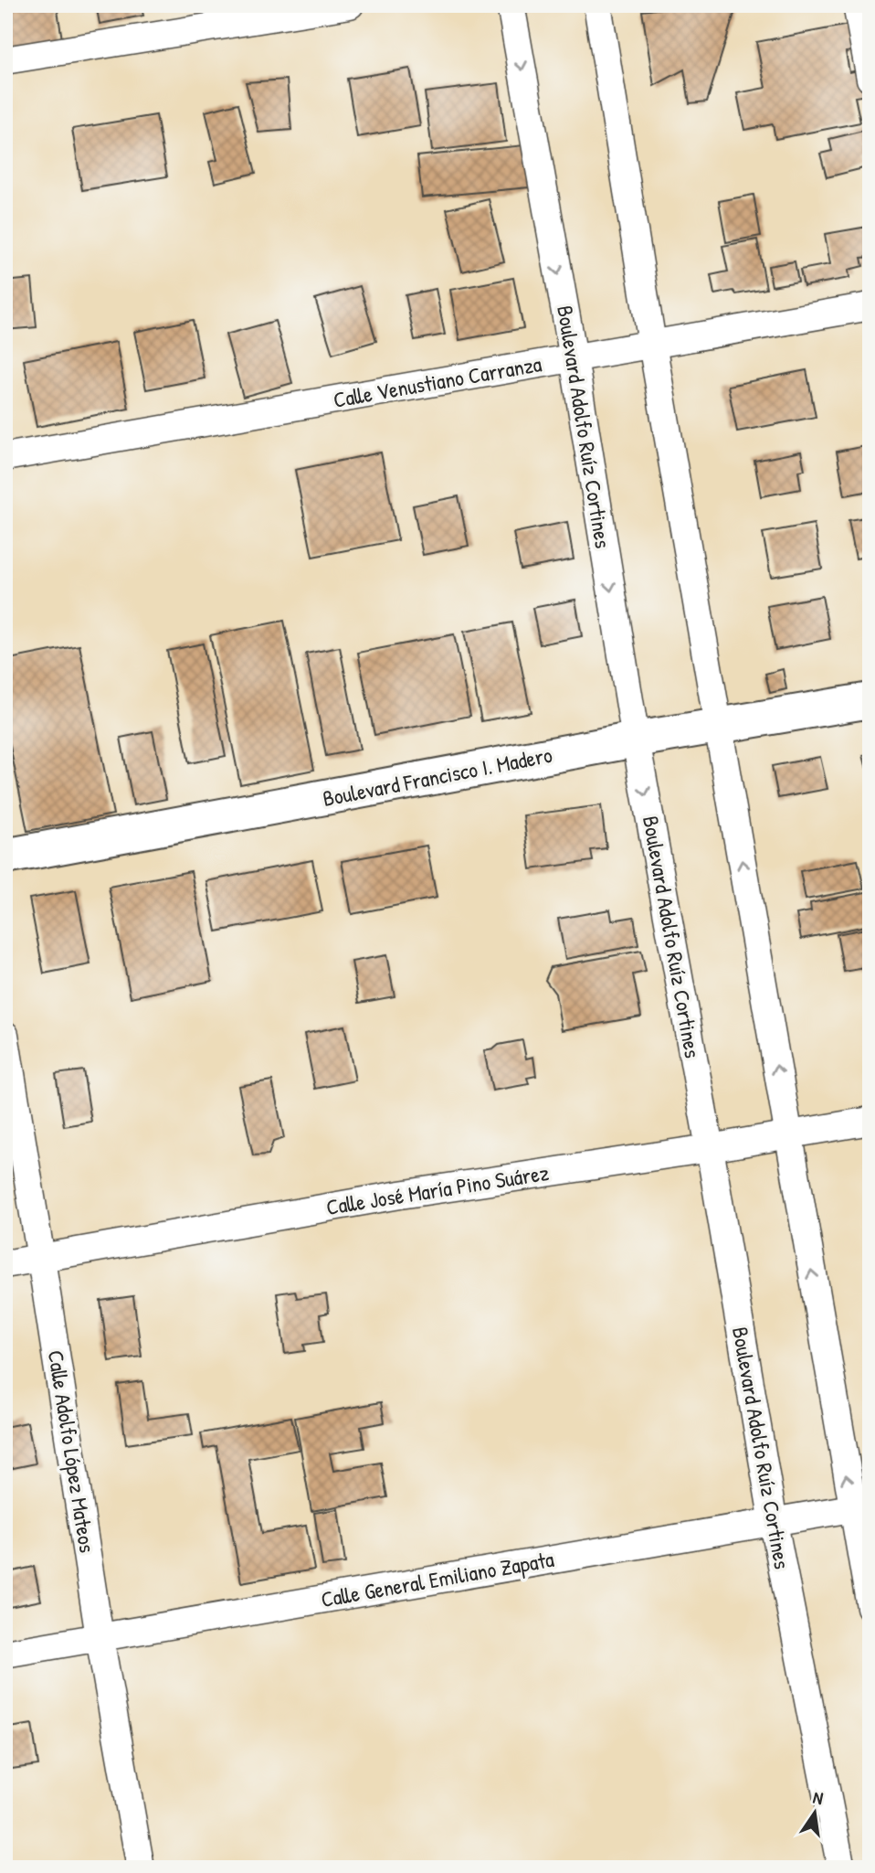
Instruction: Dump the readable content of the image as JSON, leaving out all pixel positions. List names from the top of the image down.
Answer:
{
  "streets": {
    "street": [
      "Calle Venustiano Carranza",
      "Boulevard Adolfo Ruíz Cortines",
      "Boulevard Francisco I. Madero",
      "Calle José María Pino Suárez",
      "Calle Adolfo López Mateos",
      "Calle General Emiliano Zapata"
    ]
  },
  "crossings": [
    ["Calle Venustiano Carranza", "Boulevard Adolfo Ruíz Cortines"],
    ["Boulevard Adolfo Ruíz Cortines", "Boulevard Francisco I. Madero"],
    ["Boulevard Adolfo Ruíz Cortines", "Calle José María Pino Suárez"],
    ["Boulevard Adolfo Ruíz Cortines", "Calle General Emiliano Zapata"],
    ["Calle José María Pino Suárez", "Calle Adolfo López Mateos"],
    ["Calle Adolfo López Mateos", "Calle General Emiliano Zapata"]
  ],
  "north": "top"
}
